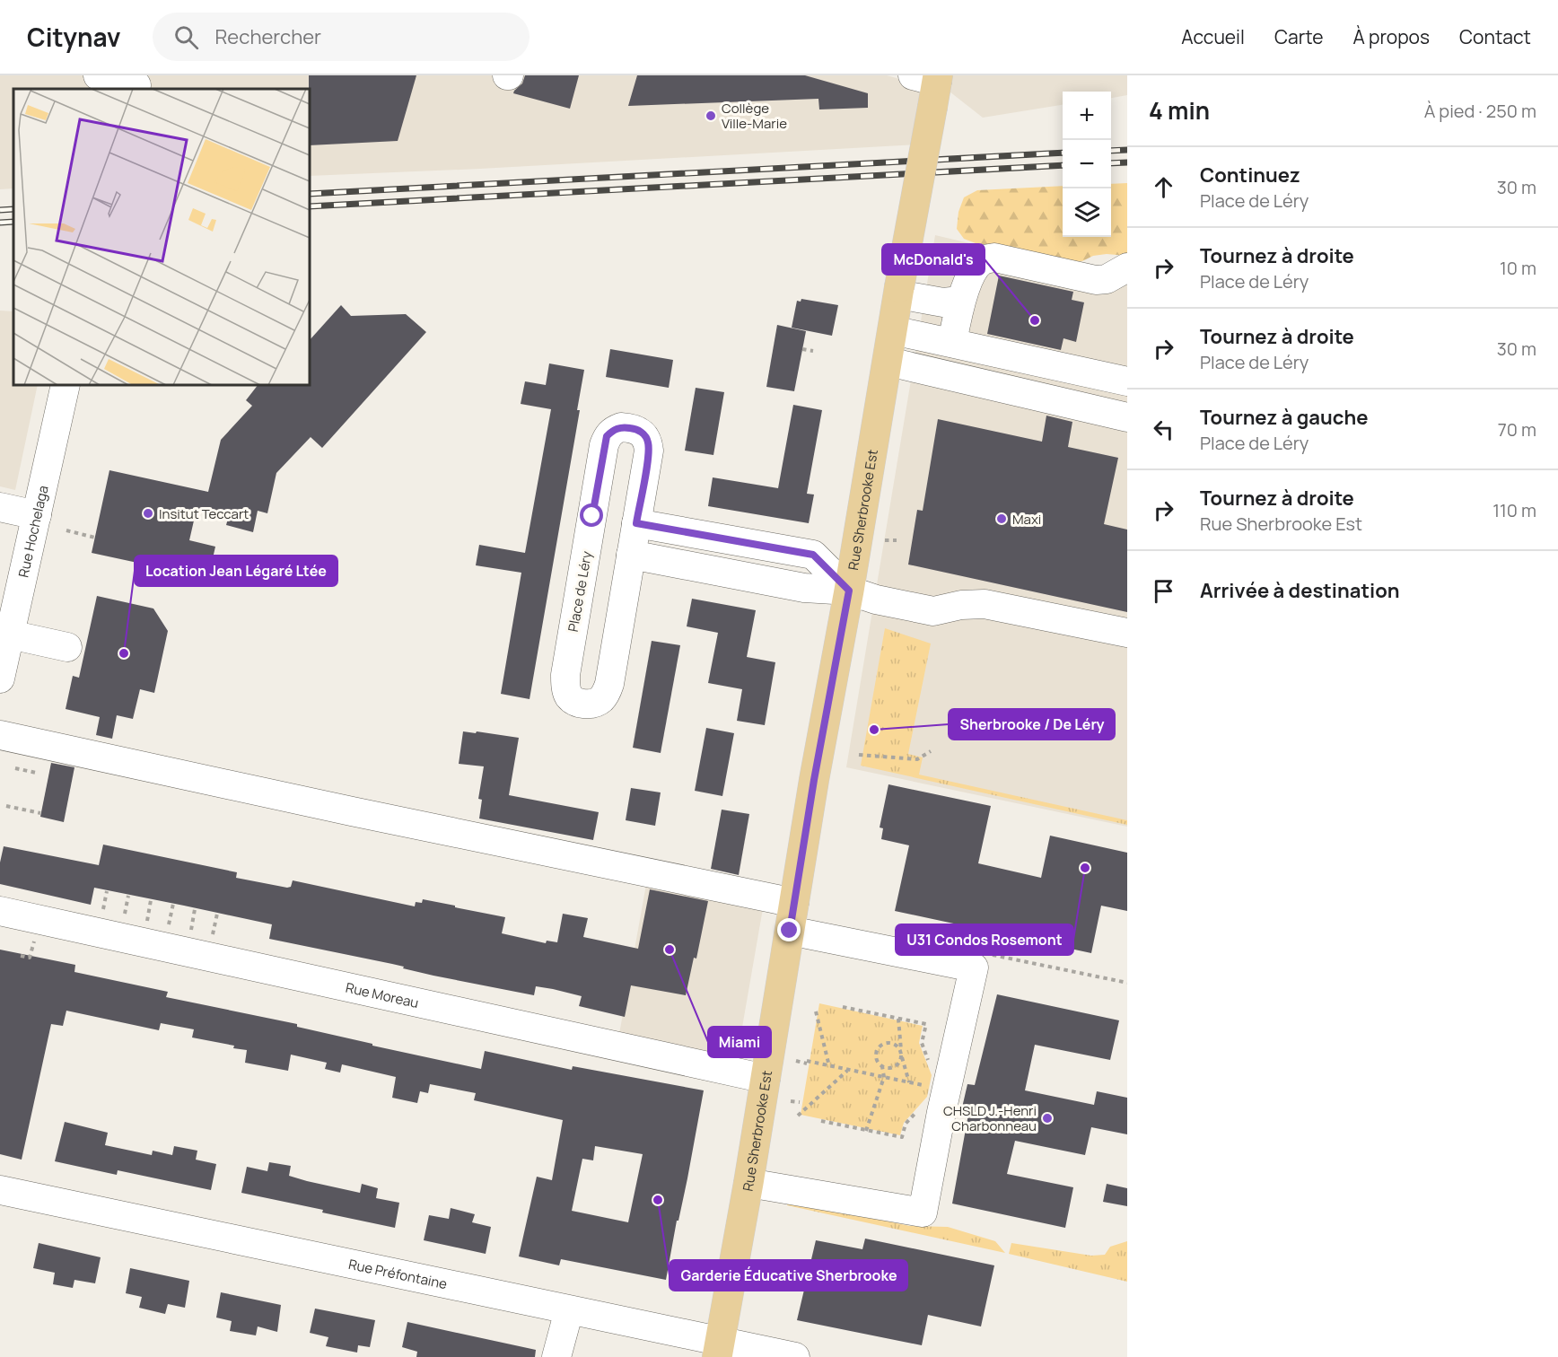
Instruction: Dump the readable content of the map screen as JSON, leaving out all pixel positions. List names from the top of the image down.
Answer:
{
  "streets": {
    "main road": ["Rue Sherbrooke Est"],
    "street": [
      "Rue Hochelaga",
      "Place de Léry",
      "Rue Moreau",
      "Rue Préfontaine"
    ]
  },
  "crossings": [
    ["Rue Sherbrooke Est", "Rue Moreau"],
    ["Rue Sherbrooke Est", "Rue Préfontaine"]
  ],
  "places": [
    "Collège Ville-Marie",
    "McDonald's",
    "Insitut Teccart",
    "Maxi",
    "Location Jean Légaré Ltée",
    "Sherbrooke / De Léry",
    "U31 Condos Rosemont",
    "Miami",
    "CHSLD J.-Henri Charbonneau",
    "Garderie Éducative Sherbrooke"
  ],
  "page": {
    "header": "Citynav",
    "search": "Rechercher",
    "nav": [
      "Accueil",
      "Carte",
      "À propos",
      "Contact"
    ],
    "heading": ["4 min", "À pied · 250 m"],
    "map_buttons": ["+", "−"],
    "list": [
      ["Continuez", "Place de Léry", "30 m"],
      ["Tournez à droite", "Place de Léry", "10 m"],
      ["Tournez à droite", "Place de Léry", "30 m"],
      ["Tournez à gauche", "Place de Léry", "70 m"],
      ["Tournez à droite", "Rue Sherbrooke Est", "110 m"],
      "Arrivée à destination"
    ]
  }
}
